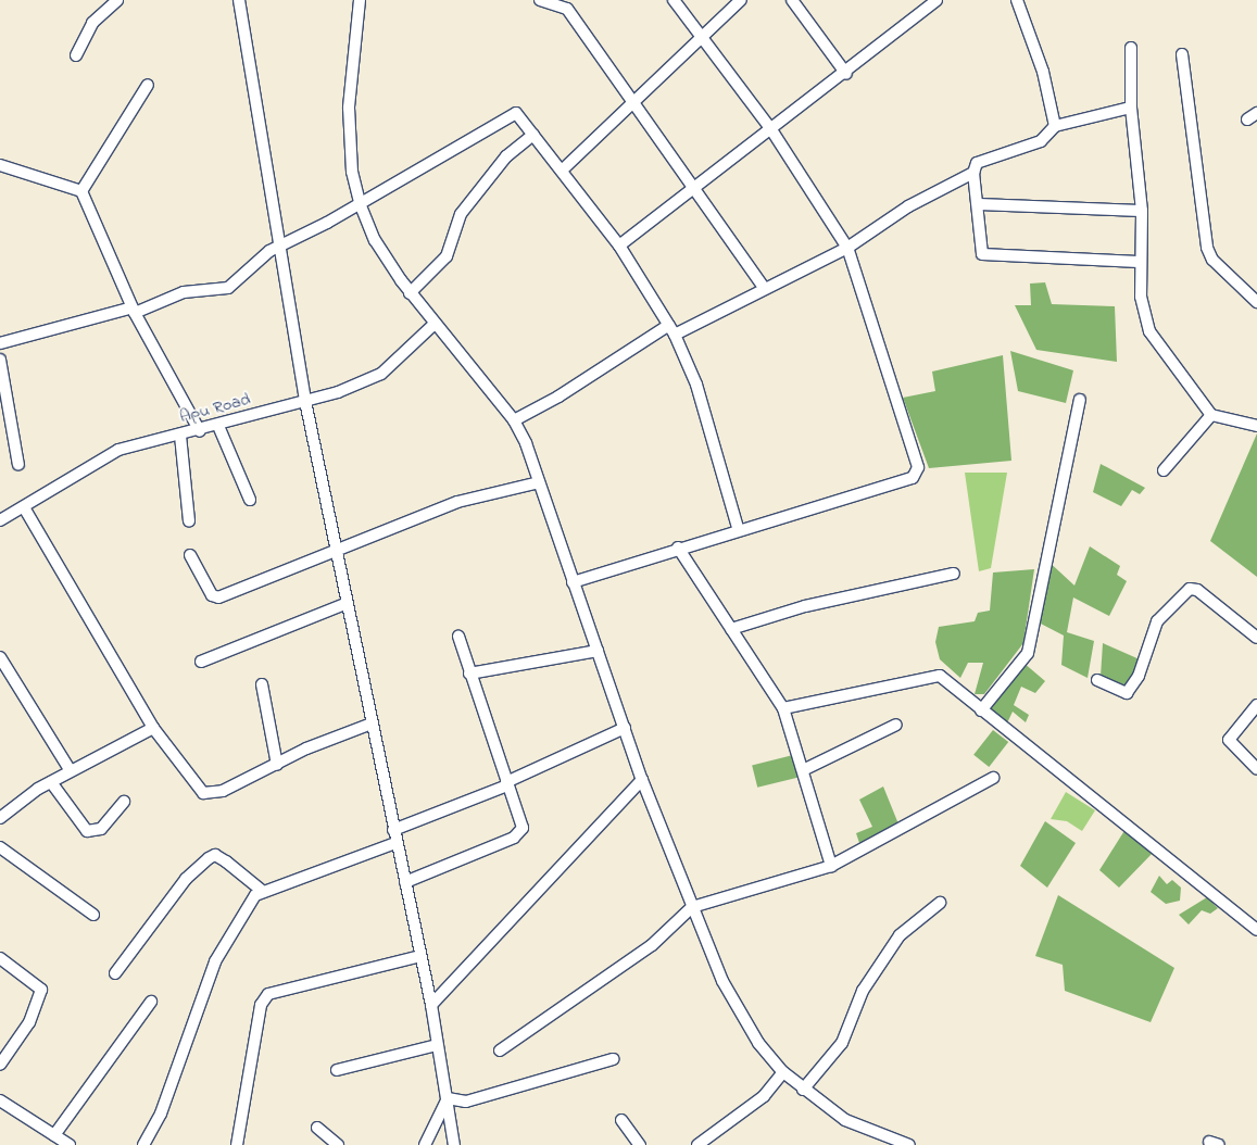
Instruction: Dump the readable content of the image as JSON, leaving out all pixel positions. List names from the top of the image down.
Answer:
{
  "streets": {
    "street": ["Apu Road"]
  }
}
